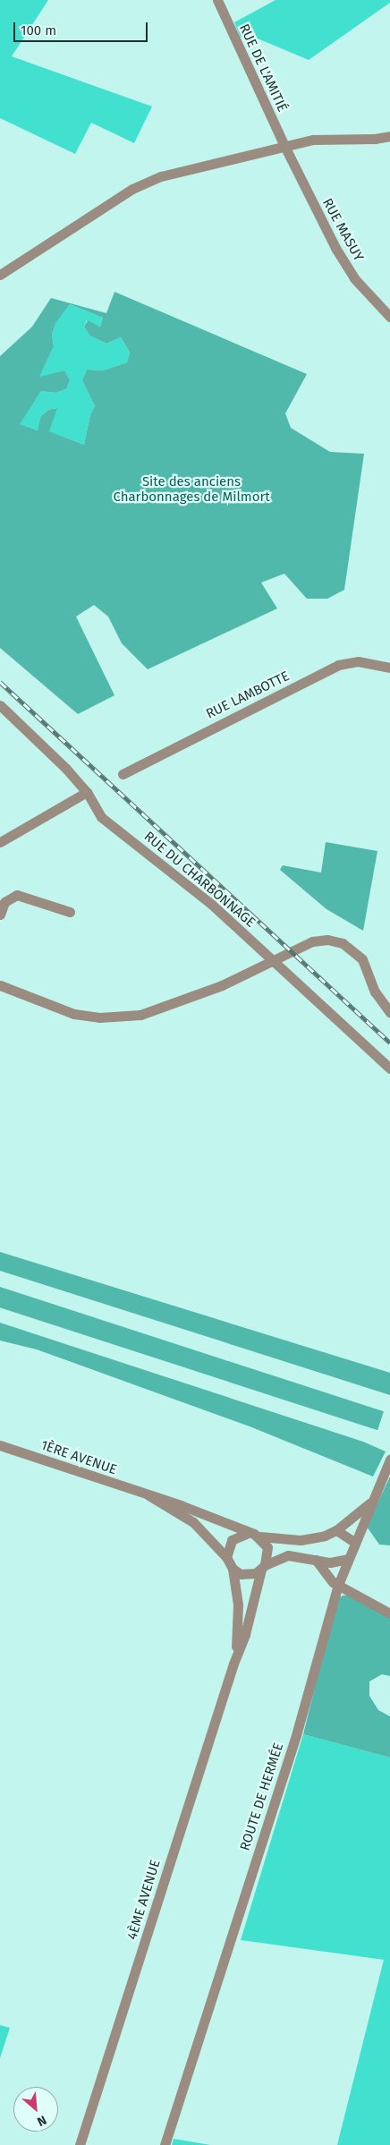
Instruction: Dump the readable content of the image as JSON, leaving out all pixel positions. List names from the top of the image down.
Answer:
{
  "streets": {
    "street": [
      "RUE DE L'AMITIÉ",
      "RUE MASUY",
      "RUE LAMBOTTE",
      "RUE DU CHARBONNAGE",
      "1ÈRE AVENUE",
      "ROUTE DE HERMÉE",
      "4ÈME AVENUE"
    ]
  },
  "crossings": [
    ["RUE DE L'AMITIÉ", "RUE MASUY"],
    ["1ÈRE AVENUE", "ROUTE DE HERMÉE"],
    ["1ÈRE AVENUE", "4ÈME AVENUE"]
  ],
  "parks": ["Site des anciens Charbonnages de Milmort"],
  "scale_bar": "100 m",
  "north": "bottom right"
}
